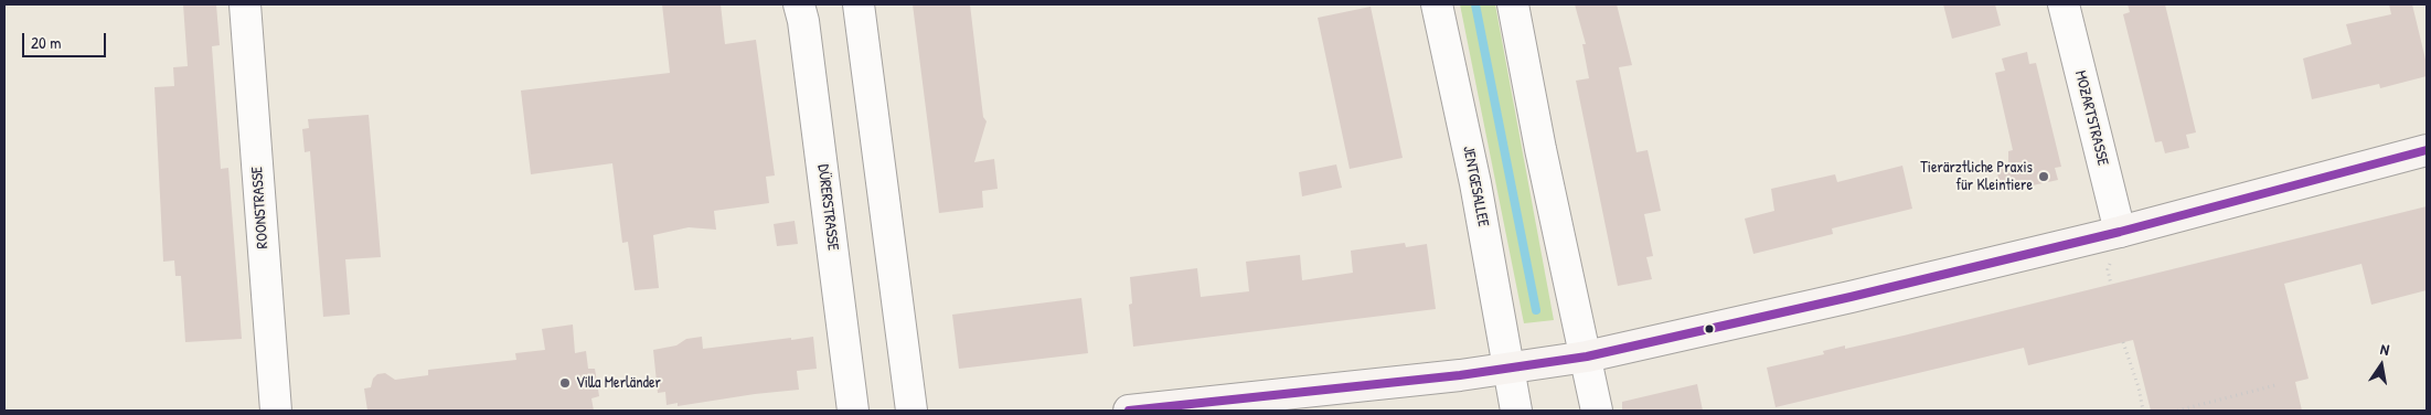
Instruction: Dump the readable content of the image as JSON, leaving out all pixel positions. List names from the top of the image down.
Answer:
{
  "streets": {
    "street": [
      "MOZARTSTRASSE",
      "JENTGESALLEE",
      "ROONSTRASSE",
      "DÜRERSTRASSE"
    ]
  },
  "places": ["Tierärztliche Praxis für Kleintiere", "Villa Merländer"],
  "scale_bar": "20 m",
  "north": "top"
}
